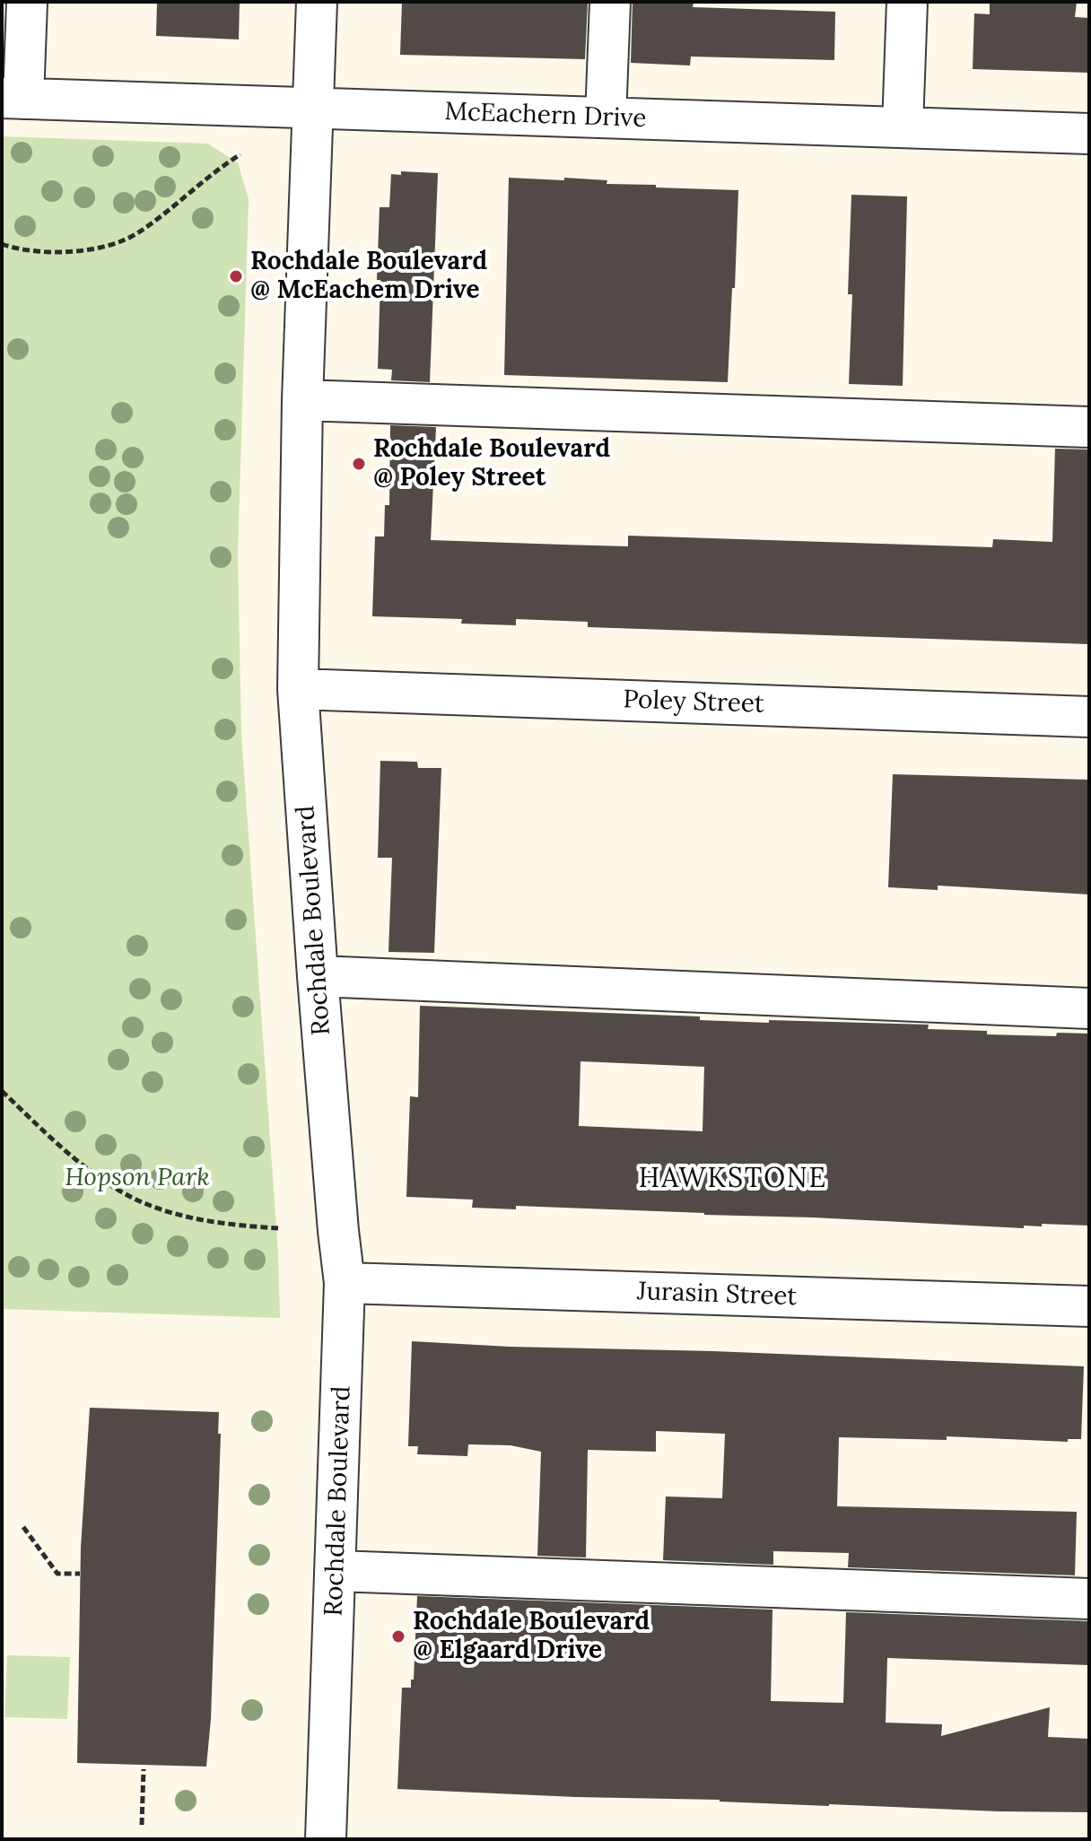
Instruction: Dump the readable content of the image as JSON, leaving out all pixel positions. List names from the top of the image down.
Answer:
{
  "streets": {
    "street": [
      "McEachern Drive",
      "Poley Street",
      "Rochdale Boulevard",
      "Jurasin Street"
    ]
  },
  "crossings": [
    ["McEachern Drive", "Rochdale Boulevard"],
    ["Poley Street", "Rochdale Boulevard"],
    ["Rochdale Boulevard", "Jurasin Street"]
  ],
  "districts": ["HAWKSTONE"],
  "parks": ["Hopson Park"],
  "places": ["Rochdale Boulevard @ McEachem Drive", "Rochdale Boulevard @ Poley Street", "Rochdale Boulevard @ Elgaard Drive"]
}
